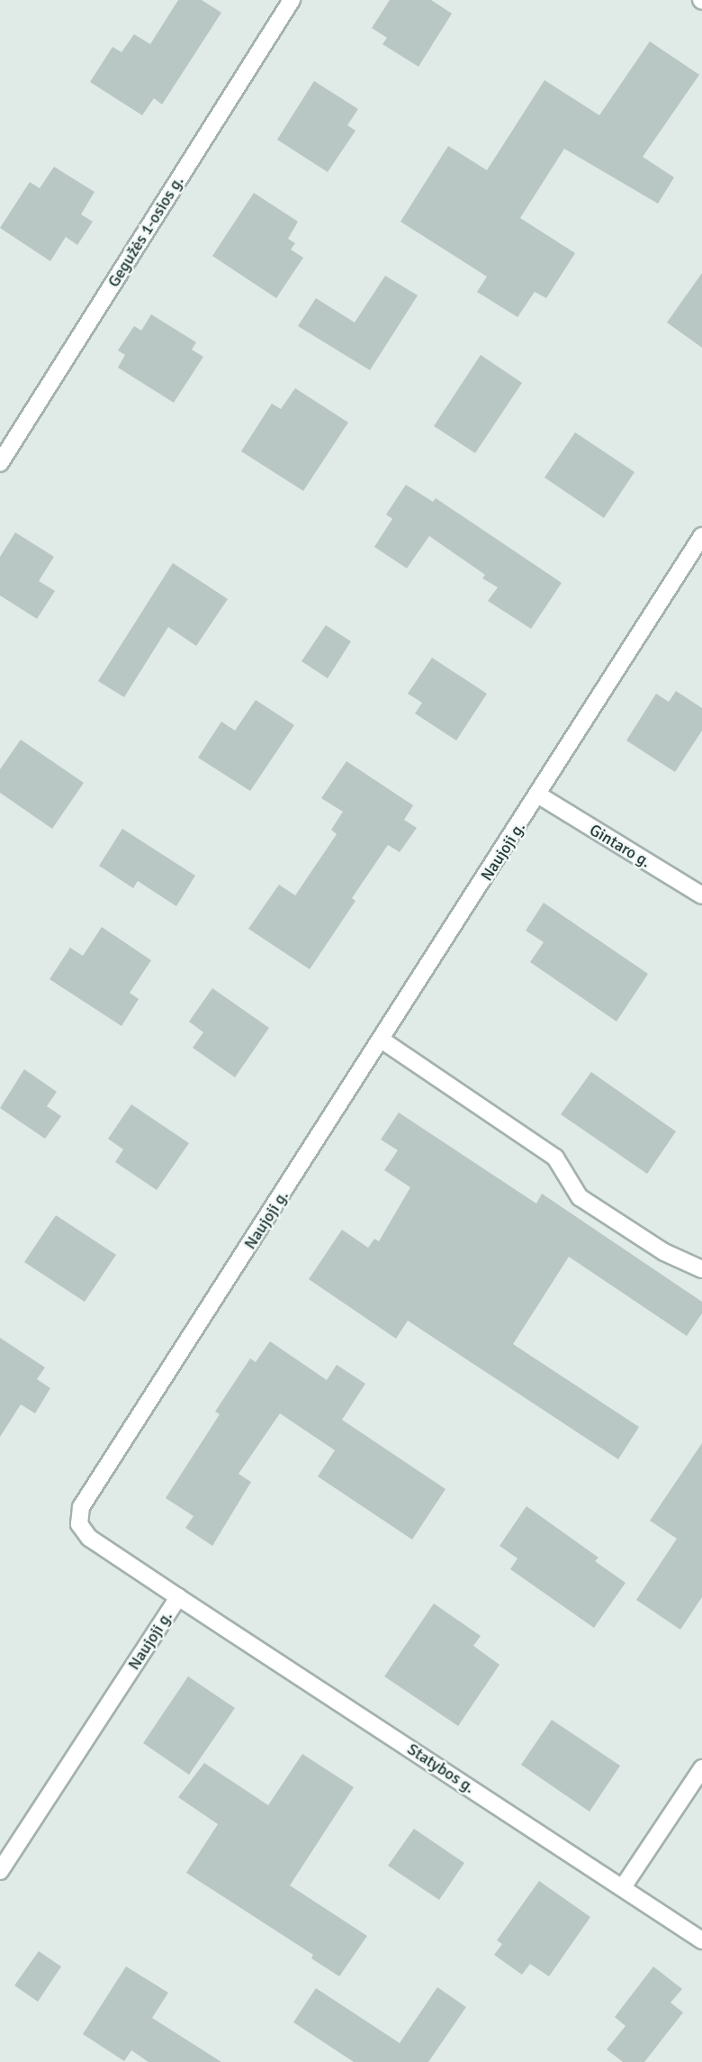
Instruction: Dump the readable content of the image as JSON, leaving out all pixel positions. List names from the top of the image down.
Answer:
{
  "streets": {
    "street": [
      "Gegužės 1-osios g.",
      "Gintaro g.",
      "Naujoji g.",
      "Statybos g."
    ]
  },
  "crossings": [
    ["Gintaro g.", "Naujoji g."],
    ["Naujoji g.", "Statybos g."]
  ]
}
